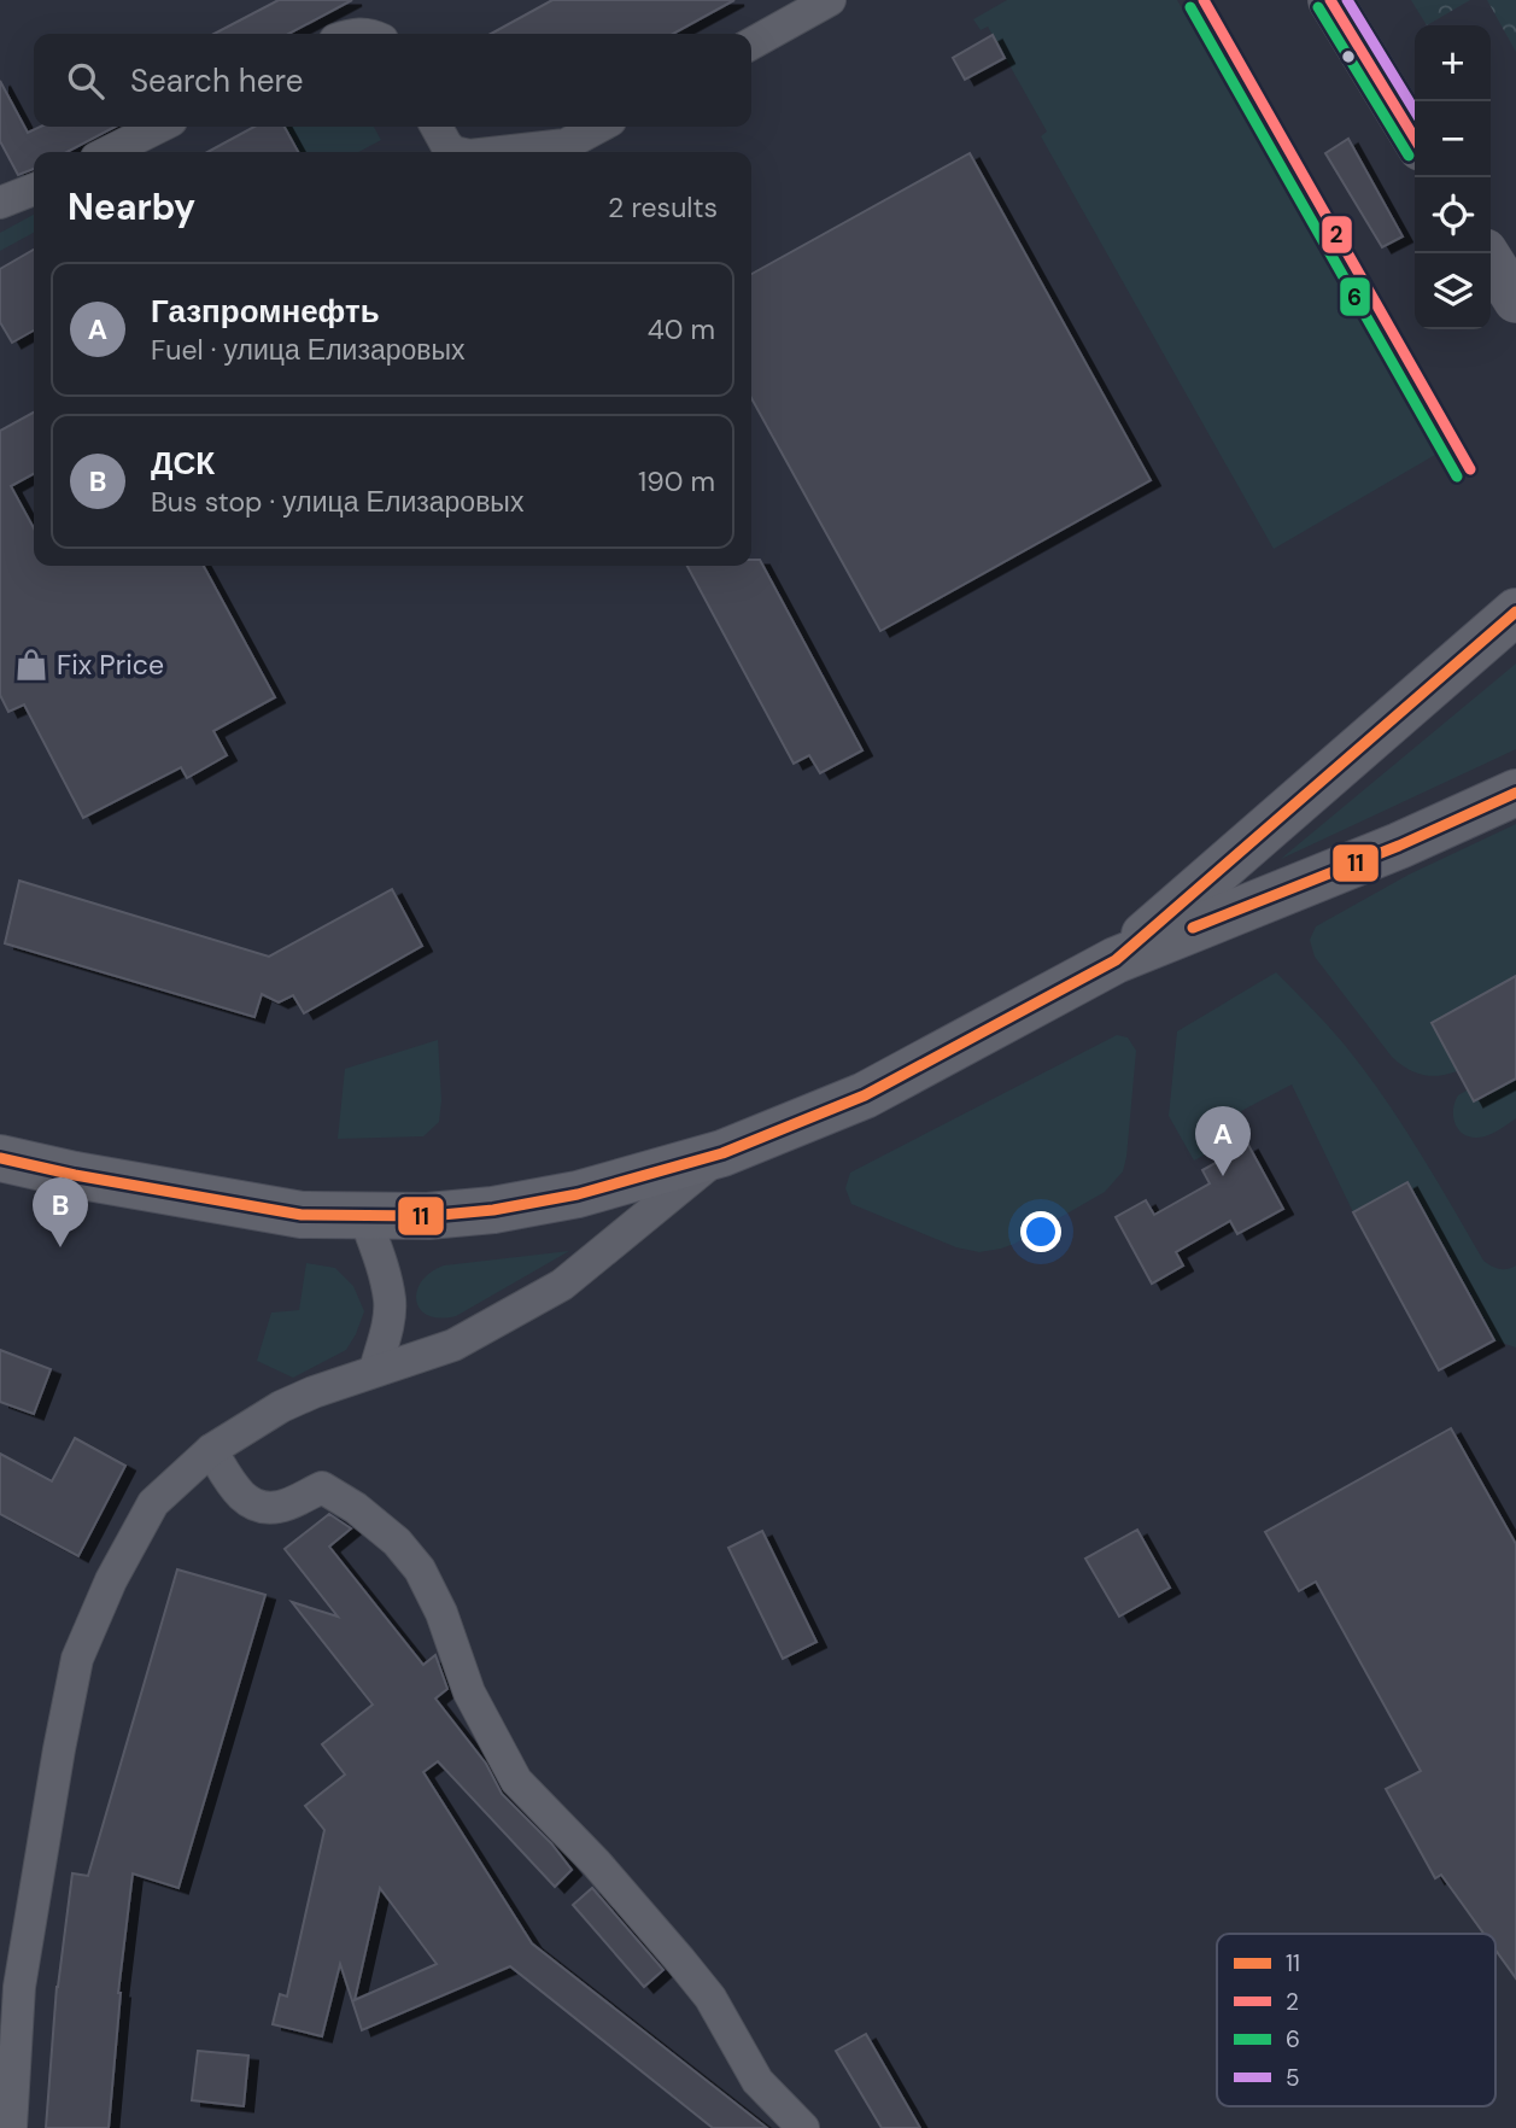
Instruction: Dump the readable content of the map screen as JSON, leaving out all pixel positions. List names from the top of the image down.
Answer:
{
  "places": {
    "shop": ["Fix Price"]
  },
  "lines": [
    "transit line 2",
    "transit line 5",
    "transit line 6",
    "transit line 11"
  ],
  "legend": [
    "11",
    "2",
    "6",
    "5"
  ],
  "page": {
    "map_buttons": ["+", "−"],
    "search": "Search here",
    "heading": ["Nearby", "2 results"],
    "list": [
      {
        "mark": "A",
        "name": "Газпромнефть",
        "note": "Fuel · улица Елизаровых",
        "value": "40 m"
      },
      {
        "mark": "B",
        "name": "ДСК",
        "note": "Bus stop · улица Елизаровых",
        "value": "190 m"
      }
    ],
    "pins": ["A", "B"]
  }
}
